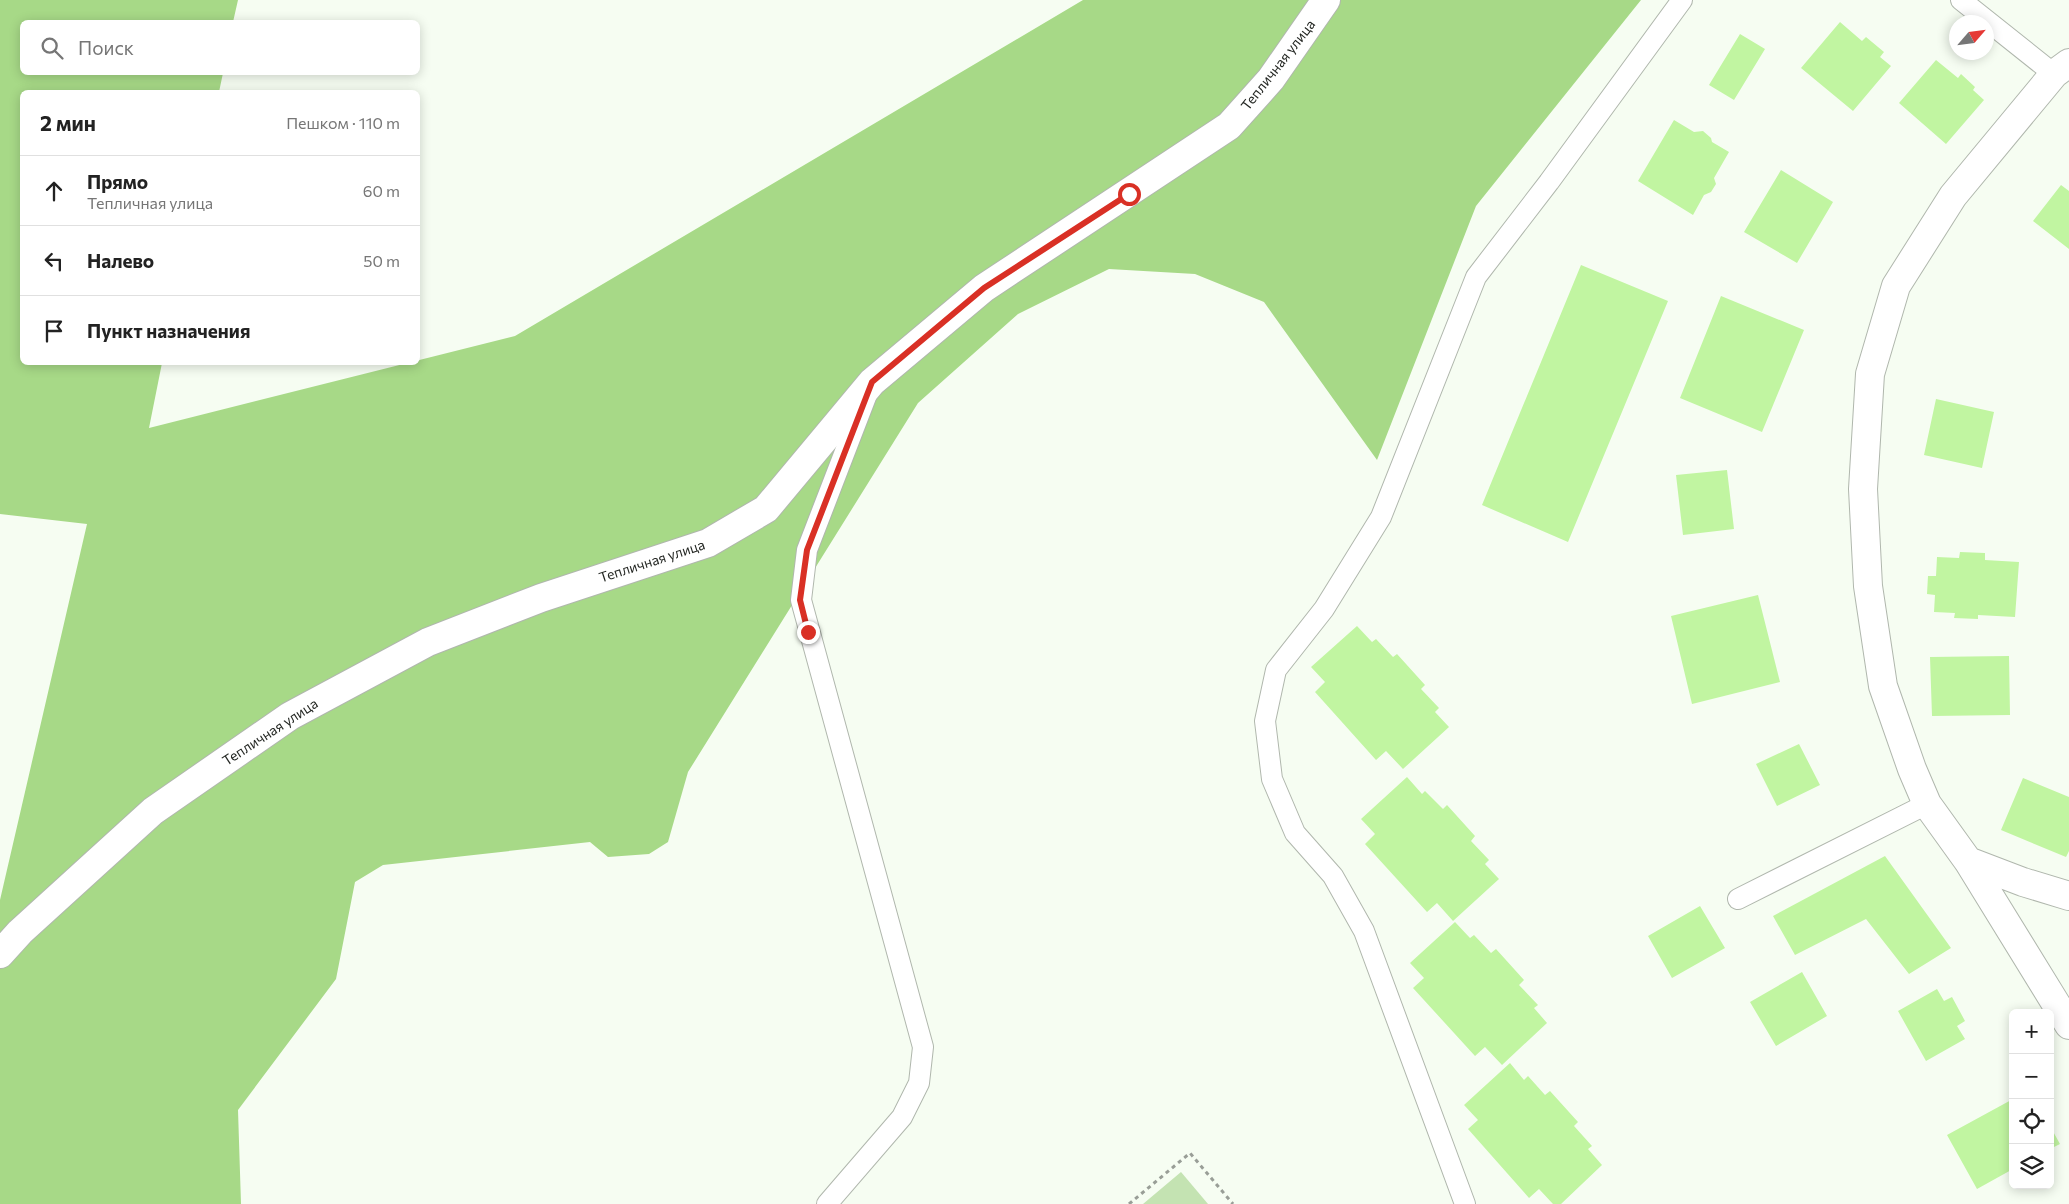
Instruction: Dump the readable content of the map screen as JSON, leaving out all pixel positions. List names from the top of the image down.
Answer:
{
  "streets": {
    "street": ["Тепличная улица"]
  },
  "north": "top right",
  "page": {
    "search": "Поиск",
    "heading": ["2 мин", "Пешком · 110 m"],
    "list": [
      ["Прямо", "Тепличная улица", "60 m"],
      ["Налево", "50 m"],
      "Пункт назначения"
    ],
    "map_buttons": ["+", "−"]
  }
}
